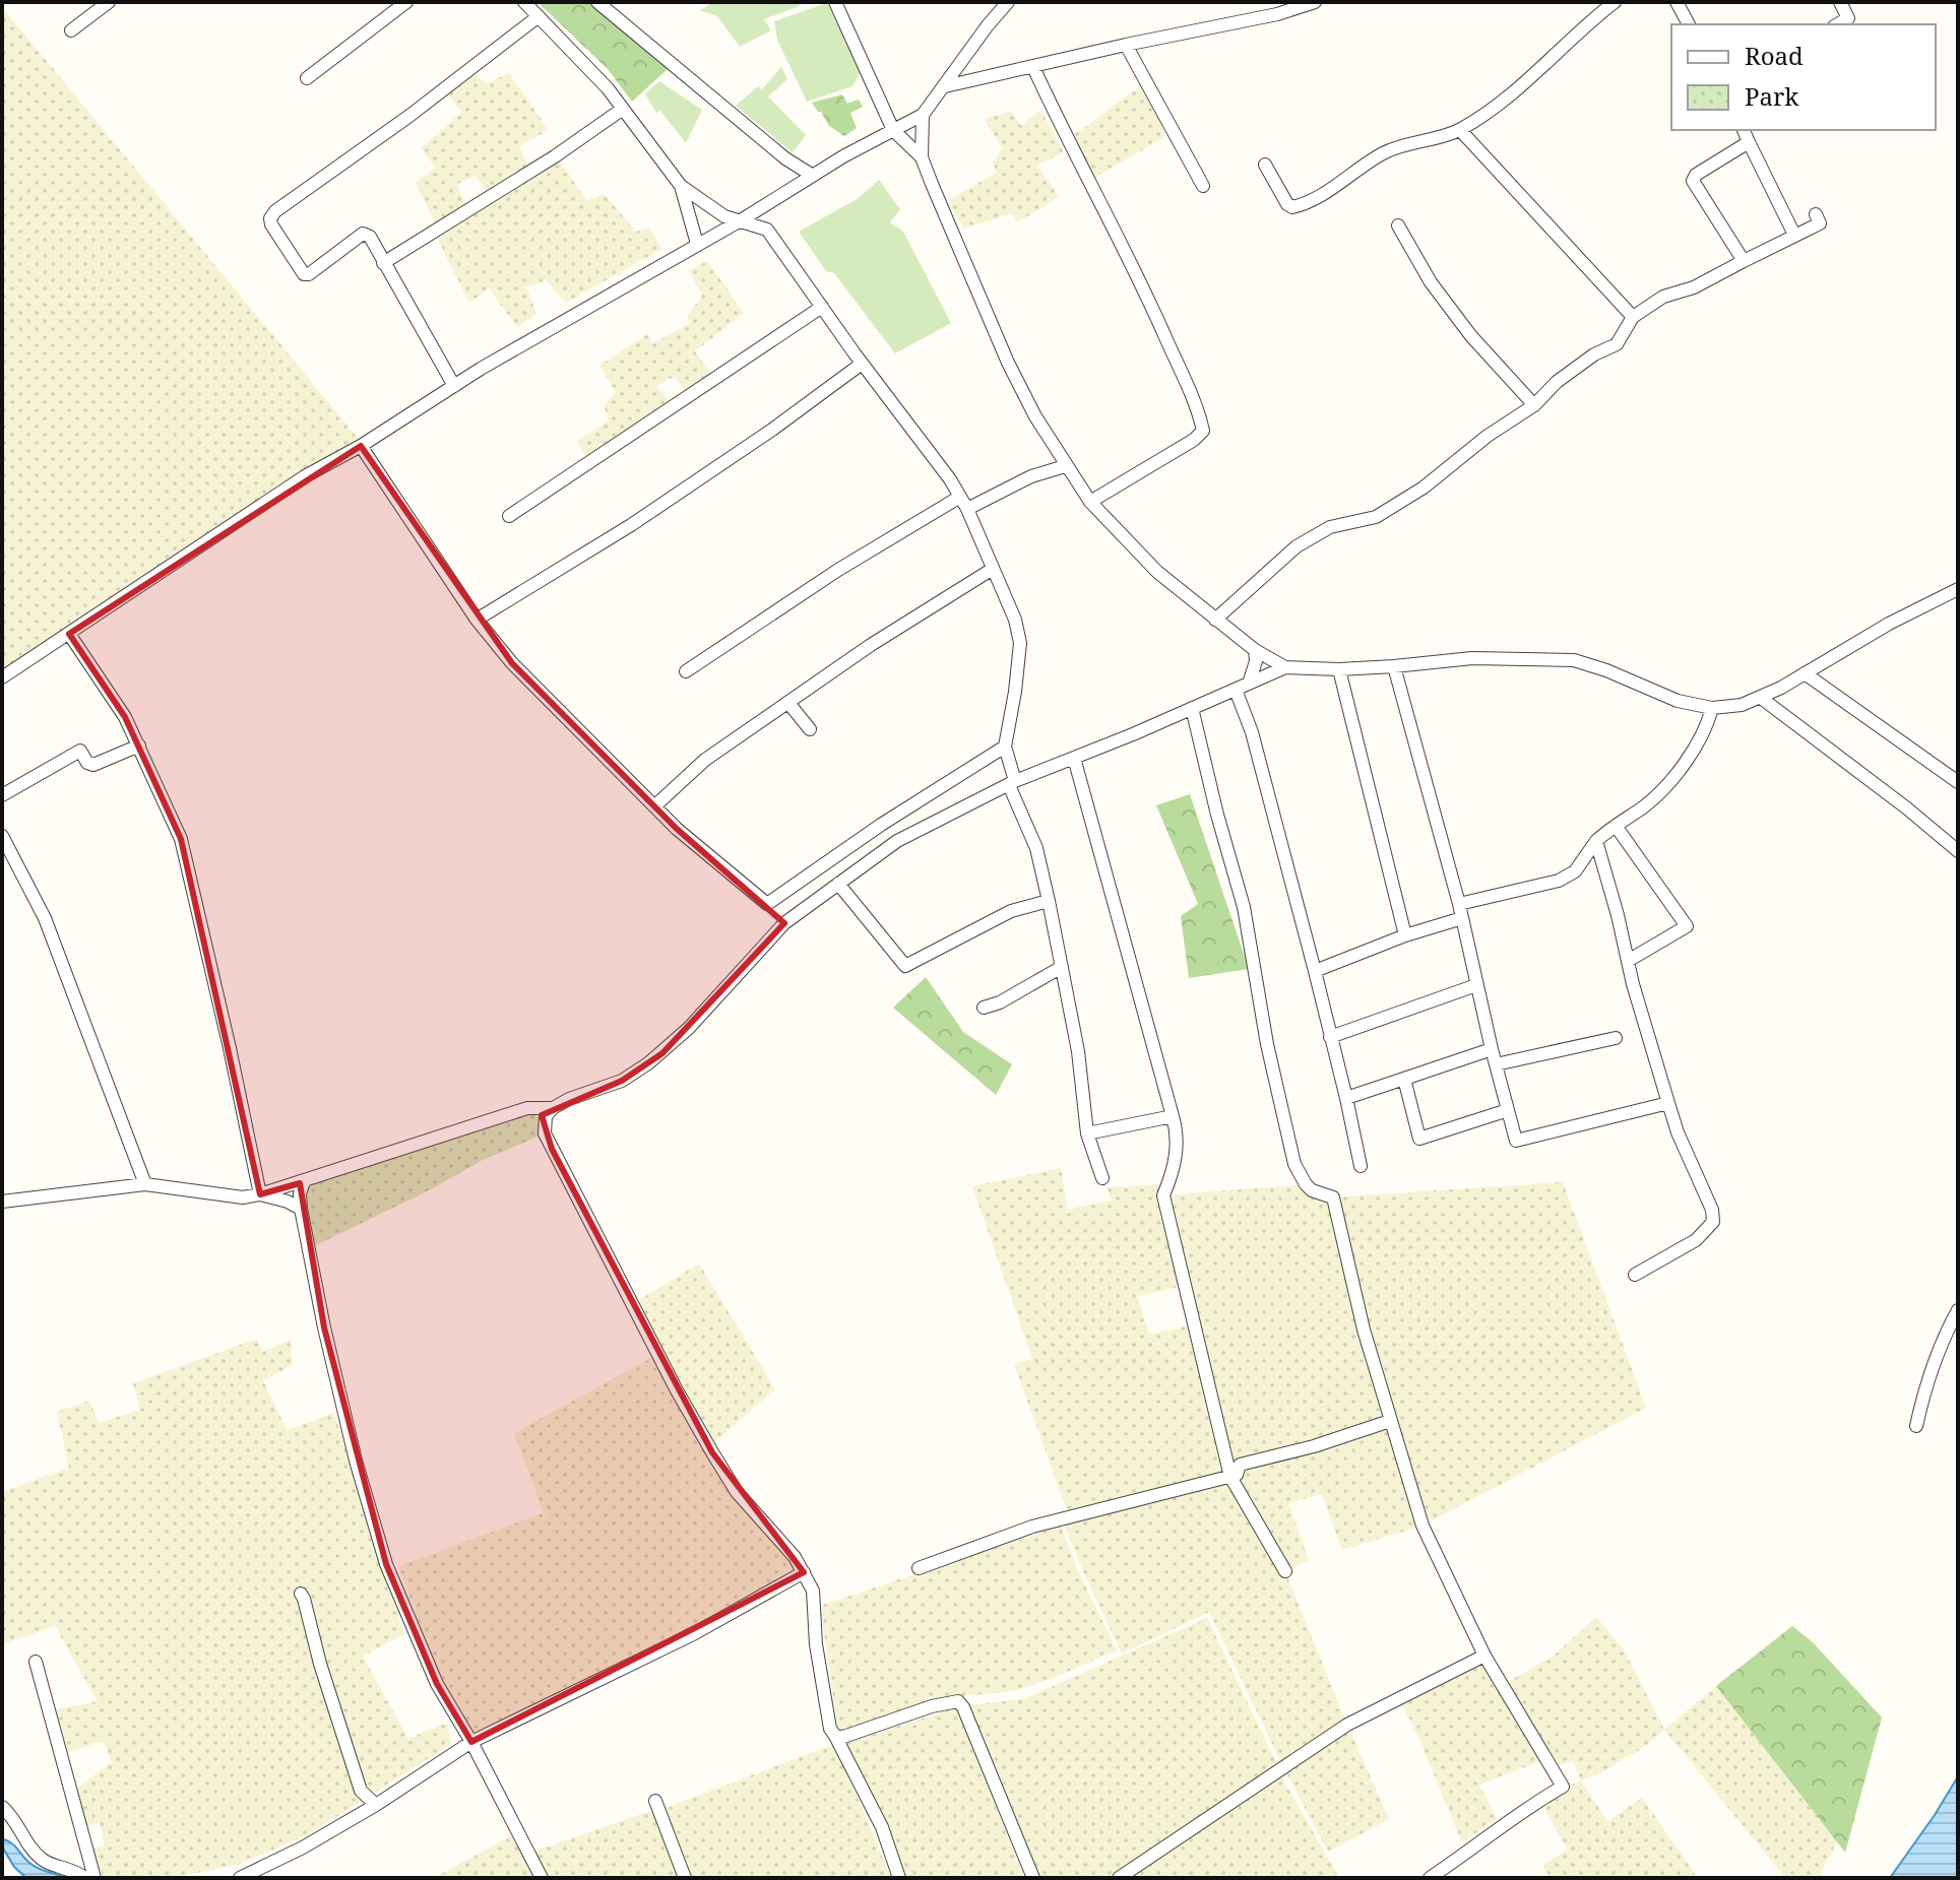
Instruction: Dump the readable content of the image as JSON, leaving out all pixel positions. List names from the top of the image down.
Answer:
{
  "legend": ["Road", "Park"]
}
